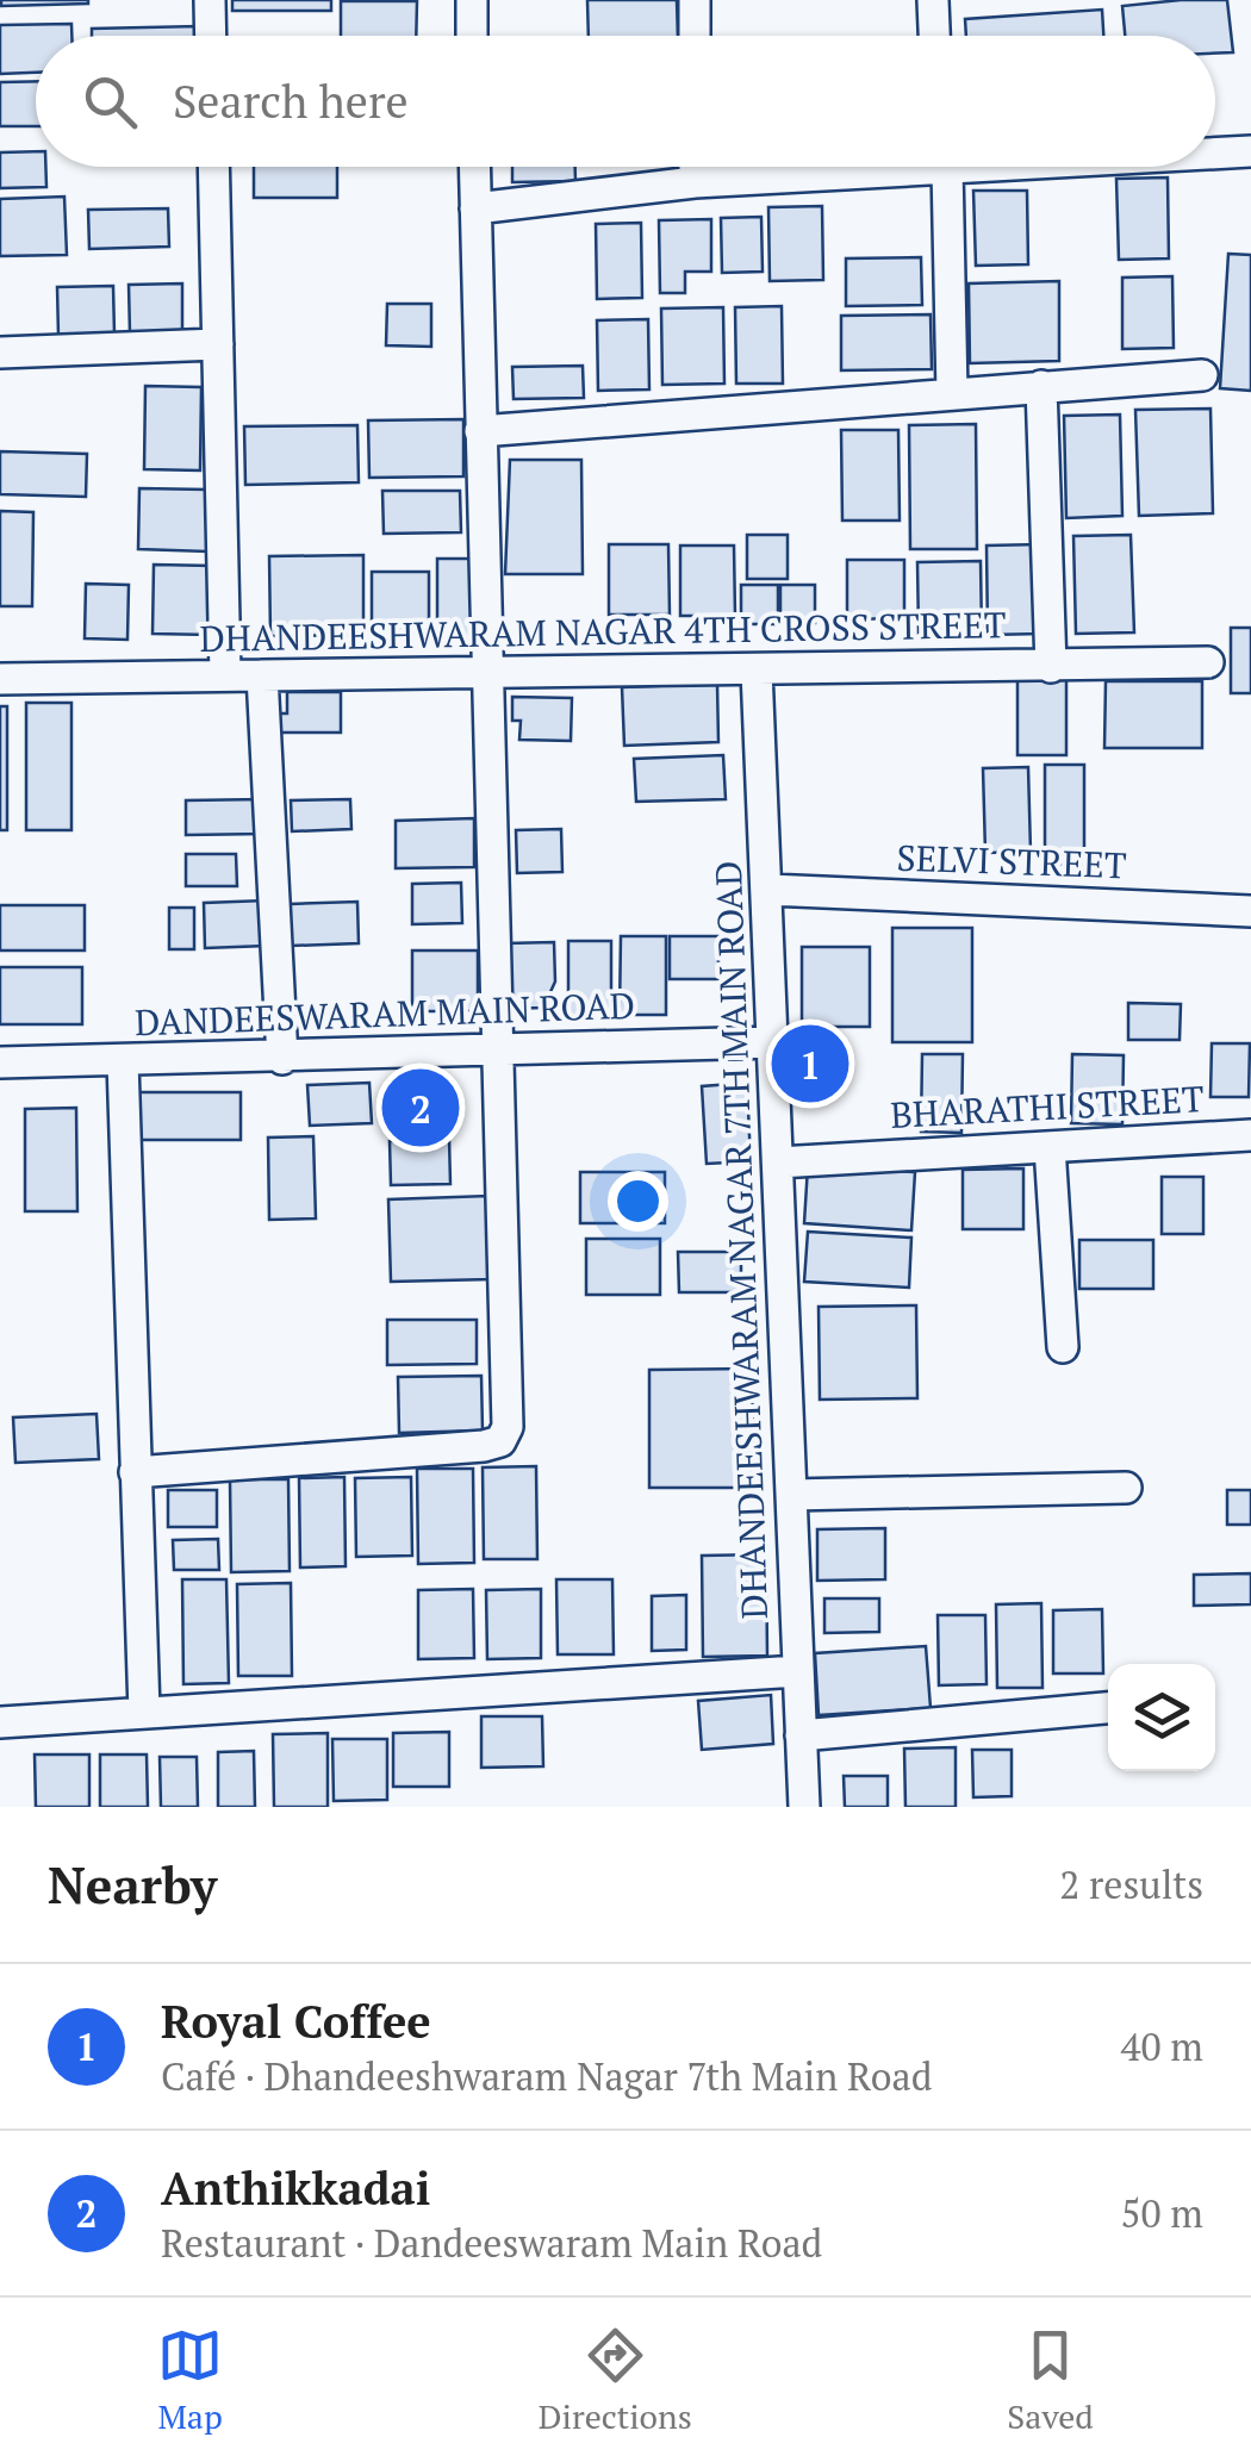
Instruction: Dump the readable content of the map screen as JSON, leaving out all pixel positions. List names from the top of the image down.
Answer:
{
  "streets": {
    "street": [
      "DHANDEESHWARAM NAGAR 4TH CROSS STREET",
      "SELVI STREET",
      "DANDEESWARAM MAIN ROAD",
      "BHARATHI STREET",
      "DHANDEESHWARAM NAGAR 7TH MAIN ROAD"
    ]
  },
  "crossings": [
    ["DHANDEESHWARAM NAGAR 4TH CROSS STREET", "DHANDEESHWARAM NAGAR 7TH MAIN ROAD"],
    ["SELVI STREET", "DHANDEESHWARAM NAGAR 7TH MAIN ROAD"],
    ["DANDEESWARAM MAIN ROAD", "DHANDEESHWARAM NAGAR 7TH MAIN ROAD"],
    ["BHARATHI STREET", "DHANDEESHWARAM NAGAR 7TH MAIN ROAD"]
  ],
  "page": {
    "search": "Search here",
    "pins": ["1", "2"],
    "heading": ["Nearby", "2 results"],
    "list": [
      {
        "mark": "1",
        "name": "Royal Coffee",
        "note": "Café · Dhandeeshwaram Nagar 7th Main Road",
        "value": "40 m"
      },
      {
        "mark": "2",
        "name": "Anthikkadai",
        "note": "Restaurant · Dandeeswaram Main Road",
        "value": "50 m"
      }
    ],
    "nav": ["Map", "Directions", "Saved"]
  }
}
